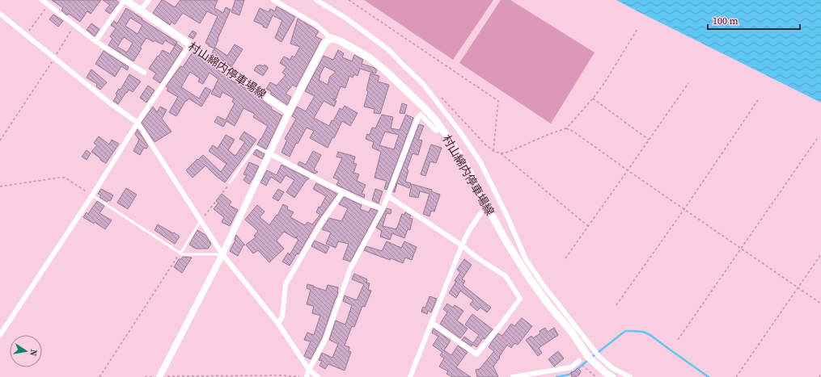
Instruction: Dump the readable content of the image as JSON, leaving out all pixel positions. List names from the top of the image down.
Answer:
{
  "streets": {
    "main road": ["村山綿内停車場線"]
  },
  "scale_bar": "100 m",
  "north": "right"
}
